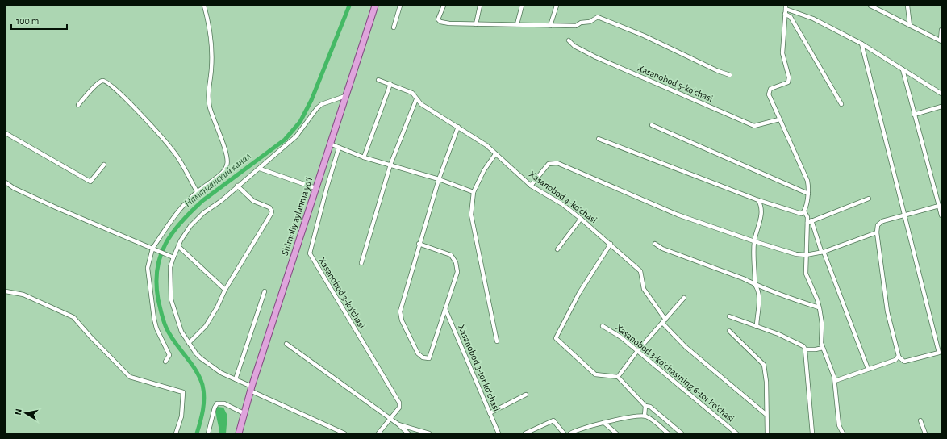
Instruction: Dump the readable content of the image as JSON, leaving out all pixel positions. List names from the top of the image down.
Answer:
{
  "streets": {
    "main road": ["Shimoliy aylanma yoʻl"],
    "street": [
      "Xasanobod 5-koʻchasi",
      "Xasanobod 4-koʻchasi",
      "Xasanobod 3-koʻchasi",
      "Xasanobod 3-tor koʻchasi",
      "Xasanobod 3-koʻchasining 6-tor koʻchasi"
    ]
  },
  "water": ["Наманганский канал"],
  "scale_bar": "100 m",
  "north": "left"
}
